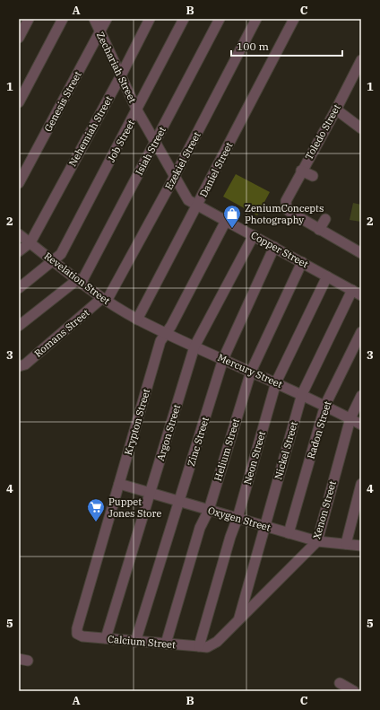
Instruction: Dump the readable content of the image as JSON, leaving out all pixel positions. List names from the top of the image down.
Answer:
{
  "streets": {
    "street": [
      "Zechariah Street",
      "Genesis Street",
      "Nehemiah Street",
      "Toledo Street",
      "Job Street",
      "Isiah Street",
      "Ezekiel Street",
      "Daniel Street",
      "Copper Street",
      "Revelation Street",
      "Romans Street",
      "Mercury Street",
      "Krypton Street",
      "Radon Street",
      "Argon Street",
      "Zinc Street",
      "Helium Street",
      "Nickel Street",
      "Neon Street",
      "Xenon Street",
      "Oxygen Street",
      "Calcium Street"
    ]
  },
  "crossings": [
    ["Zechariah Street", "Genesis Street"],
    ["Zechariah Street", "Nehemiah Street"],
    ["Zechariah Street", "Job Street"],
    ["Zechariah Street", "Isiah Street"],
    ["Zechariah Street", "Ezekiel Street"],
    ["Zechariah Street", "Daniel Street"],
    ["Zechariah Street", "Copper Street"],
    ["Nehemiah Street", "Revelation Street"],
    ["Job Street", "Revelation Street"],
    ["Isiah Street", "Revelation Street"],
    ["Ezekiel Street", "Revelation Street"],
    ["Ezekiel Street", "Romans Street"],
    ["Daniel Street", "Copper Street"],
    ["Daniel Street", "Revelation Street"],
    ["Daniel Street", "Mercury Street"],
    ["Copper Street", "Krypton Street"],
    ["Copper Street", "Argon Street"],
    ["Copper Street", "Zinc Street"],
    ["Copper Street", "Helium Street"],
    ["Copper Street", "Nickel Street"],
    ["Copper Street", "Neon Street"],
    ["Revelation Street", "Romans Street"],
    ["Revelation Street", "Mercury Street"],
    ["Mercury Street", "Krypton Street"],
    ["Mercury Street", "Radon Street"],
    ["Mercury Street", "Argon Street"],
    ["Mercury Street", "Zinc Street"],
    ["Mercury Street", "Helium Street"],
    ["Mercury Street", "Nickel Street"],
    ["Mercury Street", "Neon Street"],
    ["Mercury Street", "Xenon Street"],
    ["Krypton Street", "Oxygen Street"],
    ["Krypton Street", "Calcium Street"],
    ["Radon Street", "Oxygen Street"],
    ["Argon Street", "Oxygen Street"],
    ["Argon Street", "Calcium Street"],
    ["Zinc Street", "Oxygen Street"],
    ["Zinc Street", "Calcium Street"],
    ["Helium Street", "Oxygen Street"],
    ["Helium Street", "Calcium Street"],
    ["Nickel Street", "Xenon Street"],
    ["Nickel Street", "Oxygen Street"],
    ["Neon Street", "Xenon Street"],
    ["Neon Street", "Oxygen Street"],
    ["Neon Street", "Calcium Street"],
    ["Xenon Street", "Oxygen Street"],
    ["Xenon Street", "Calcium Street"]
  ],
  "places": {
    "shop": ["ZeniumConcepts Photography"],
    "supermarket": ["Puppet Jones Store"]
  },
  "scale_bar": "100 m",
  "grid": {
    "columns": ["A", "B", "C"],
    "rows": [
      "1",
      "2",
      "3",
      "4",
      "5"
    ]
  }
}
